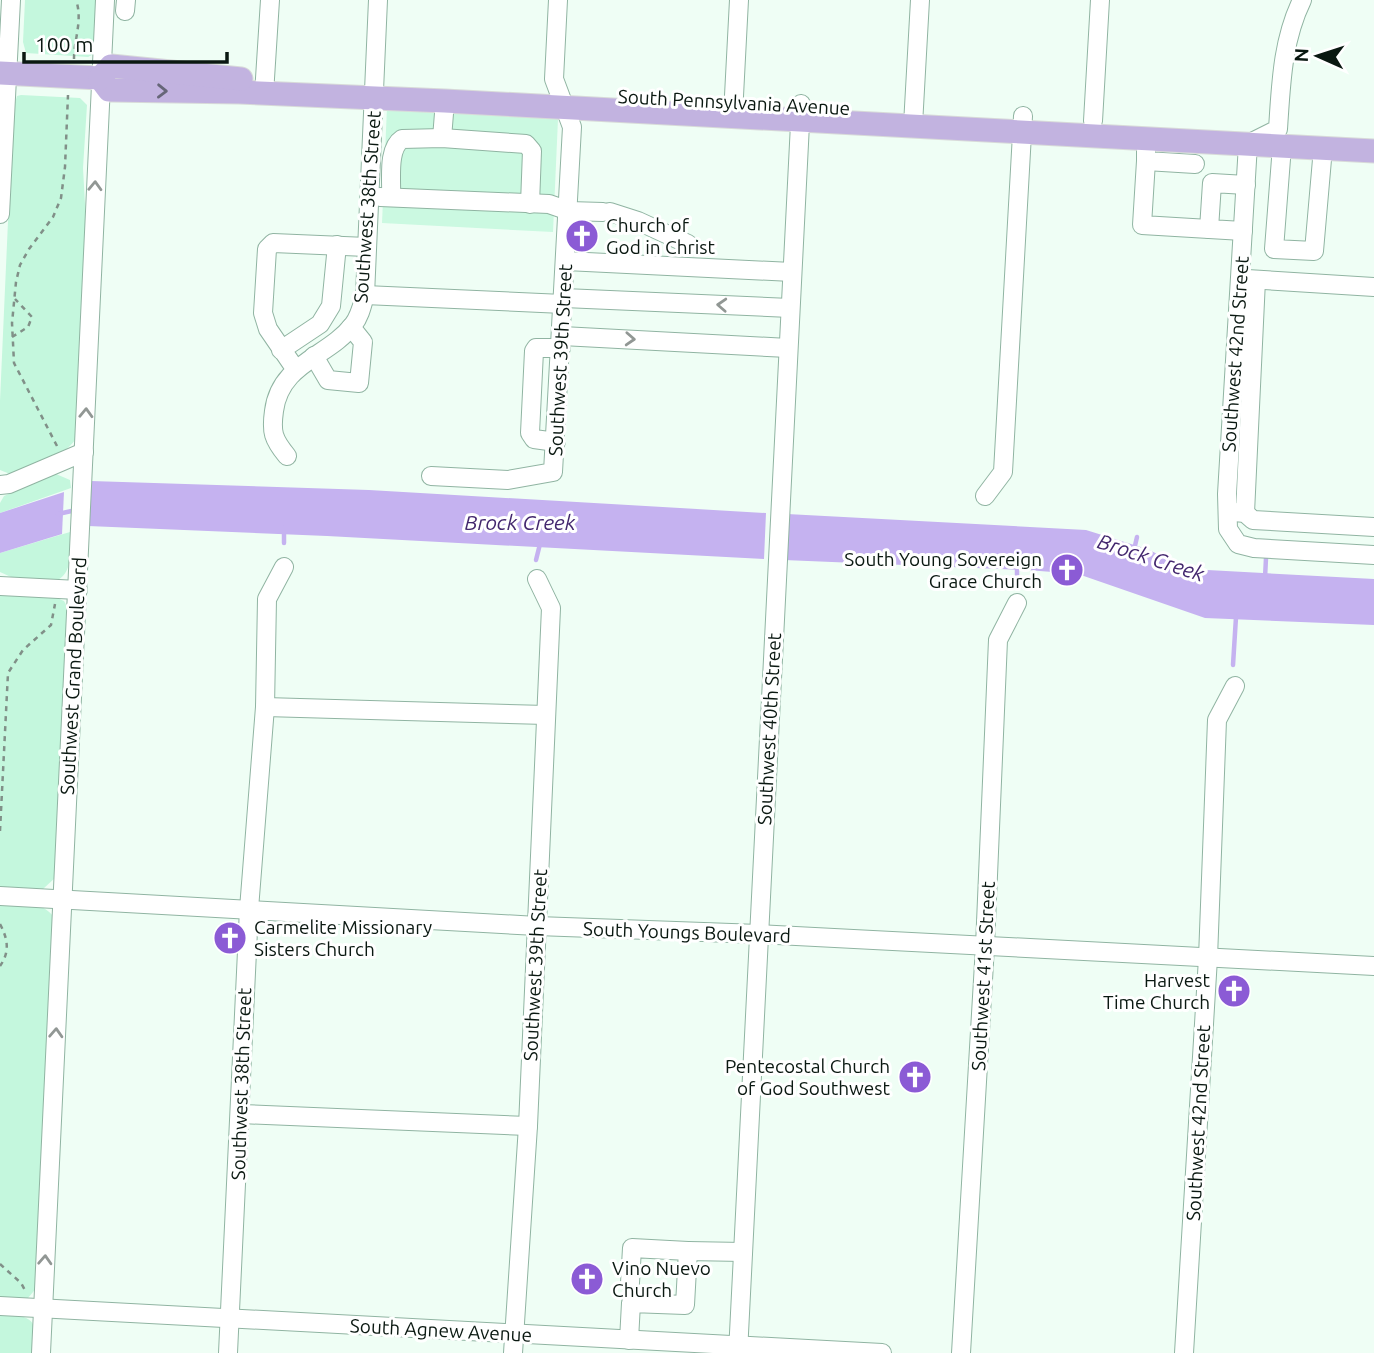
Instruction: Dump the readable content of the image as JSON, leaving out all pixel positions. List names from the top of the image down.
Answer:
{
  "streets": {
    "main road": ["South Pennsylvania Avenue"],
    "street": [
      "Southwest 38th Street",
      "Southwest 42nd Street",
      "Southwest 39th Street",
      "Southwest Grand Boulevard",
      "Southwest 40th Street",
      "South Youngs Boulevard",
      "Southwest 41st Street",
      "South Agnew Avenue"
    ]
  },
  "crossings": [
    ["South Pennsylvania Avenue", "Southwest 38th Street"],
    ["South Pennsylvania Avenue", "Southwest 42nd Street"],
    ["South Pennsylvania Avenue", "Southwest 39th Street"],
    ["South Pennsylvania Avenue", "Southwest Grand Boulevard"],
    ["South Pennsylvania Avenue", "Southwest 40th Street"],
    ["Southwest 38th Street", "South Youngs Boulevard"],
    ["Southwest 38th Street", "South Agnew Avenue"],
    ["Southwest 42nd Street", "South Youngs Boulevard"],
    ["Southwest 39th Street", "South Youngs Boulevard"],
    ["Southwest 39th Street", "South Agnew Avenue"],
    ["Southwest Grand Boulevard", "South Youngs Boulevard"],
    ["Southwest Grand Boulevard", "South Agnew Avenue"],
    ["Southwest 40th Street", "South Youngs Boulevard"],
    ["Southwest 40th Street", "South Agnew Avenue"],
    ["South Youngs Boulevard", "Southwest 41st Street"]
  ],
  "one_way": ["Southwest Grand Boulevard"],
  "water": ["Brock Creek"],
  "places": {
    "church": [
      "Church of God in Christ",
      "South Young Sovereign Grace Church",
      "Carmelite Missionary Sisters Church",
      "Harvest Time Church",
      "Pentecostal Church of God Southwest",
      "Vino Nuevo Church"
    ]
  },
  "scale_bar": "100 m",
  "north": "left"
}
